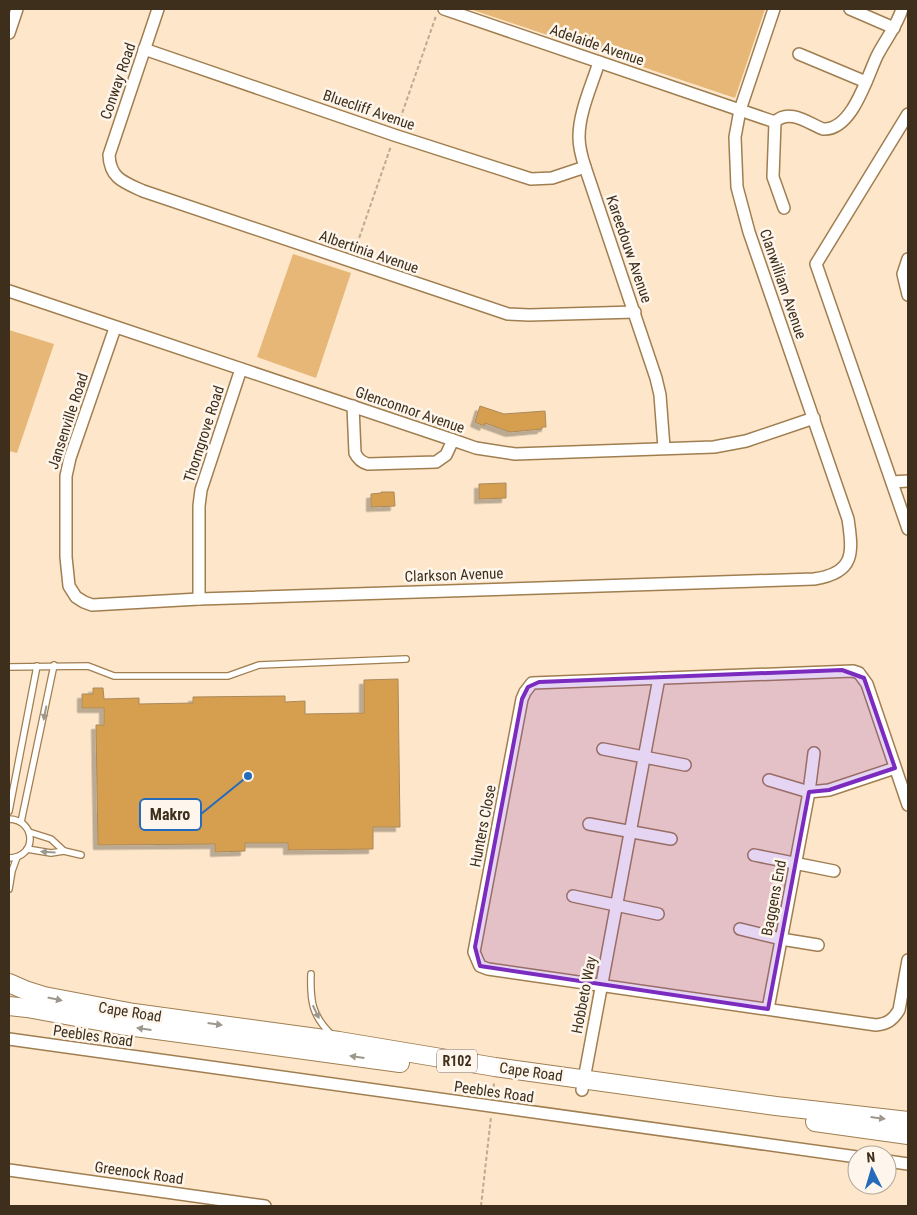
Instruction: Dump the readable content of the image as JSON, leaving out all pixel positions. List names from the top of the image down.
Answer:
{
  "streets": {
    "main road": ["Cape Road", "R102"],
    "street": [
      "Adelaide Avenue",
      "Conway Road",
      "Bluecliff Avenue",
      "Kareedouw Avenue",
      "Albertinia Avenue",
      "Clanwilliam Avenue",
      "Glenconnor Avenue",
      "Jansenville Road",
      "Thorngrove Road",
      "Clarkson Avenue",
      "Hunters Close",
      "Baggens End",
      "Hobbeto Way",
      "Peebles Road",
      "Greenock Road"
    ]
  },
  "crossings": [
    ["Adelaide Avenue", "Kareedouw Avenue"],
    ["Adelaide Avenue", "Clanwilliam Avenue"],
    ["Conway Road", "Bluecliff Avenue"],
    ["Conway Road", "Albertinia Avenue"],
    ["Bluecliff Avenue", "Kareedouw Avenue"],
    ["Kareedouw Avenue", "Albertinia Avenue"],
    ["Kareedouw Avenue", "Glenconnor Avenue"],
    ["Clanwilliam Avenue", "Glenconnor Avenue"],
    ["Clanwilliam Avenue", "Clarkson Avenue"],
    ["Glenconnor Avenue", "Jansenville Road"],
    ["Glenconnor Avenue", "Thorngrove Road"],
    ["Jansenville Road", "Clarkson Avenue"],
    ["Thorngrove Road", "Clarkson Avenue"],
    ["Hunters Close", "Baggens End"],
    ["Hunters Close", "Hobbeto Way"],
    ["Hobbeto Way", "Cape Road"]
  ],
  "places": ["Makro"],
  "north": "top"
}
